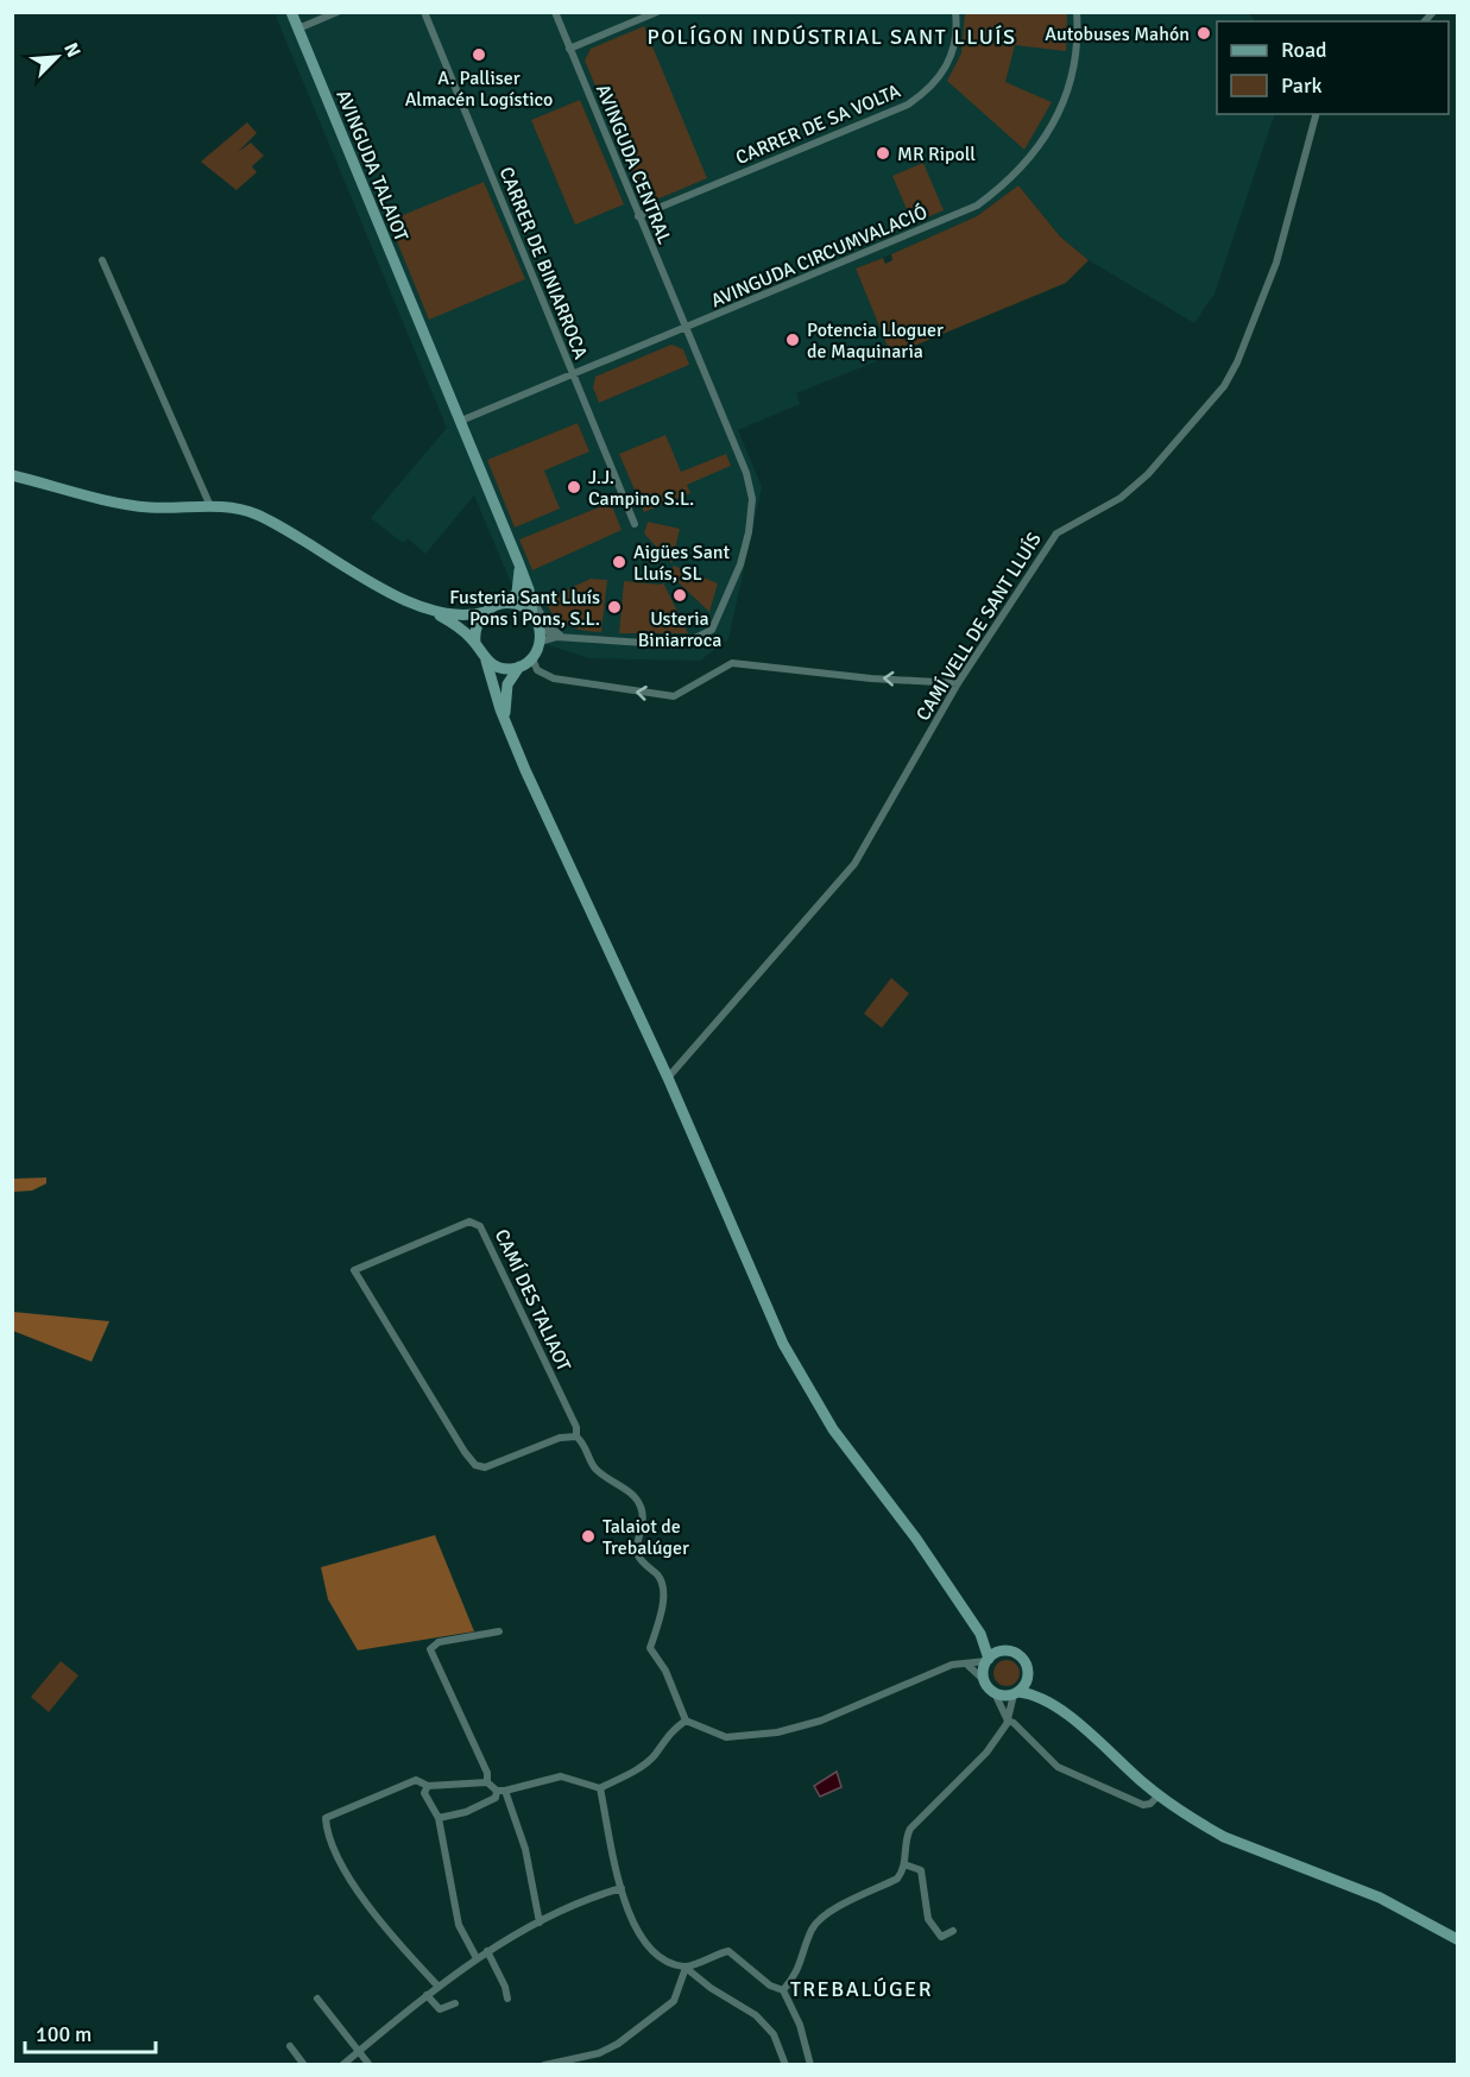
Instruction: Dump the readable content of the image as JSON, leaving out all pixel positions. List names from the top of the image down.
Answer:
{
  "streets": {
    "main road": ["AVINGUDA TALAIOT"],
    "street": [
      "CARRER DE SA VOLTA",
      "AVINGUDA CENTRAL",
      "AVINGUDA CIRCUMVALACIÓ",
      "CARRER DE BINIARROCA",
      "CAMÍ VELL DE SANT LLUÍS",
      "CAMÍ DES TALIAOT"
    ]
  },
  "crossings": [
    ["CARRER DE SA VOLTA", "AVINGUDA CENTRAL"],
    ["AVINGUDA CENTRAL", "AVINGUDA CIRCUMVALACIÓ"],
    ["AVINGUDA TALAIOT", "AVINGUDA CIRCUMVALACIÓ"],
    ["AVINGUDA CIRCUMVALACIÓ", "CARRER DE BINIARROCA"]
  ],
  "districts": ["POLÍGON INDÚSTRIAL SANT LLUÍS", "TREBALÚGER"],
  "places": [
    "Autobuses Mahón",
    "A. Palliser Almacén Logístico",
    "MR Ripoll",
    "Potencia Lloguer de Maquinaria",
    "J.J. Campino S.L.",
    "Aigües Sant Lluís, SL",
    "Usteria Biniarroca",
    "Fusteria Sant Lluís Pons i Pons, S.L.",
    "Talaiot de Trebalúger"
  ],
  "legend": ["Road", "Park"],
  "scale_bar": "100 m",
  "north": "top right"
}
